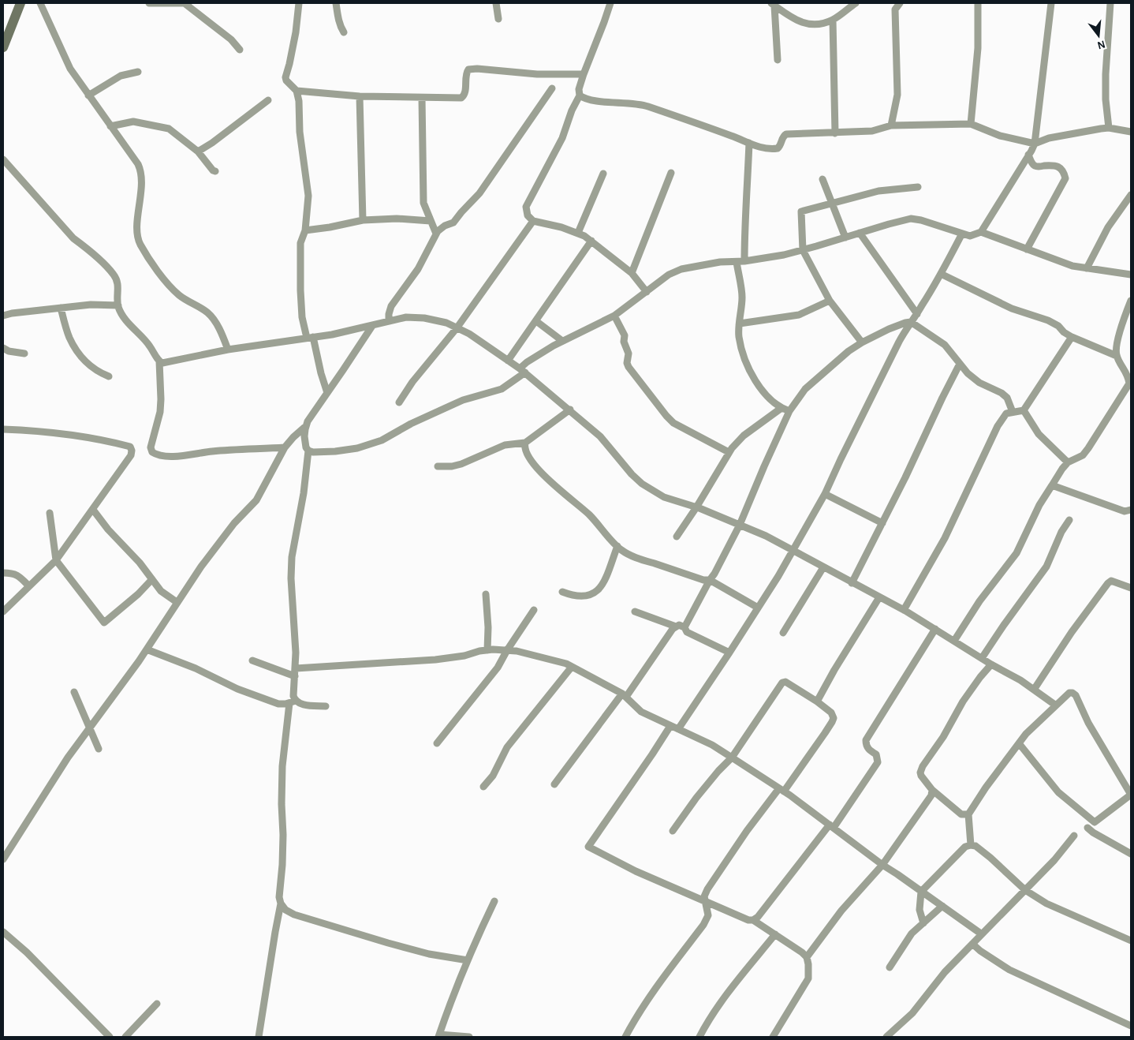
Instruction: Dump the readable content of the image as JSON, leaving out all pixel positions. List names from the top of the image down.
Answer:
{
  "north": "bottom"
}
